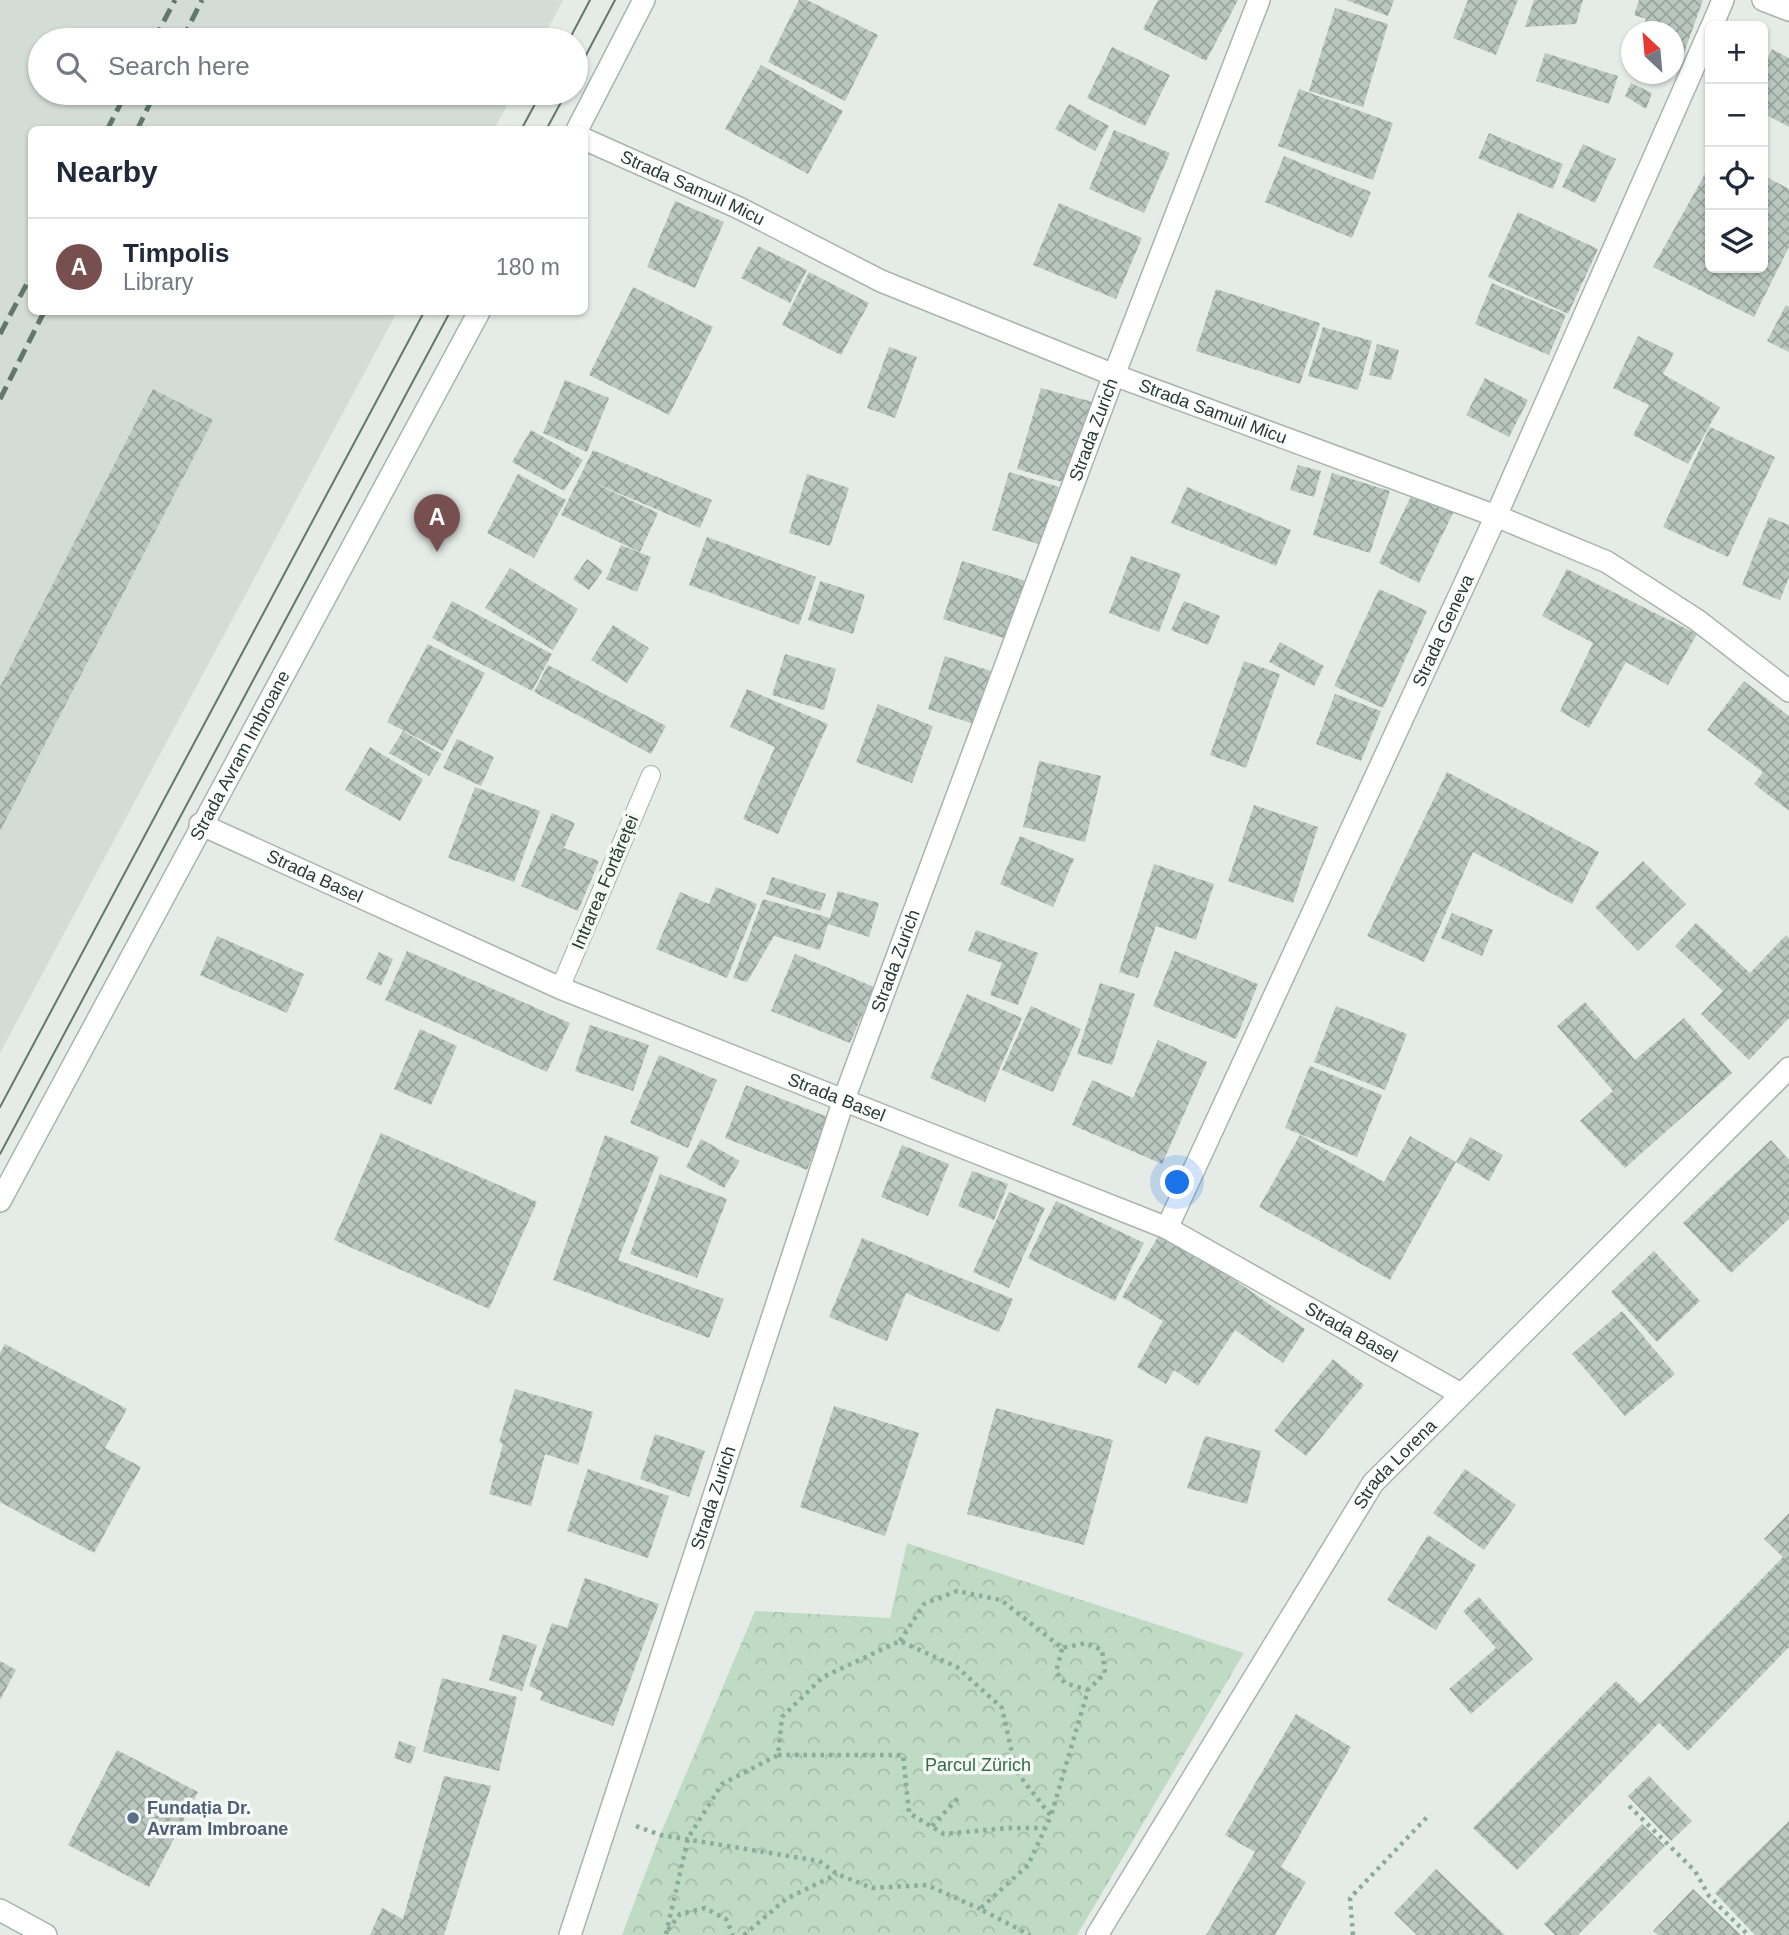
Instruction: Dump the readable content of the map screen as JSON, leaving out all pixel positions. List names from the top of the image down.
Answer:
{
  "streets": {
    "street": [
      "Strada Samuil Micu",
      "Strada Zurich",
      "Strada Geneva",
      "Strada Avram Imbroane",
      "Strada Basel",
      "Strada Lorena"
    ],
    "lane": ["Intrarea Fortăreței"]
  },
  "crossings": [
    ["Strada Samuil Micu", "Strada Zurich"],
    ["Strada Samuil Micu", "Strada Geneva"],
    ["Strada Zurich", "Strada Basel"],
    ["Strada Geneva", "Strada Basel"],
    ["Strada Avram Imbroane", "Strada Basel"],
    ["Strada Basel", "Intrarea Fortăreței"],
    ["Strada Basel", "Strada Lorena"]
  ],
  "parks": ["Parcul Zürich"],
  "places": ["Fundația Dr. Avram Imbroane"],
  "north": "top left",
  "page": {
    "map_buttons": ["+", "−"],
    "search": "Search here",
    "heading": "Nearby",
    "list": [
      {
        "mark": "A",
        "name": "Timpolis",
        "note": "Library",
        "value": "180 m"
      }
    ],
    "pins": "A"
  }
}
